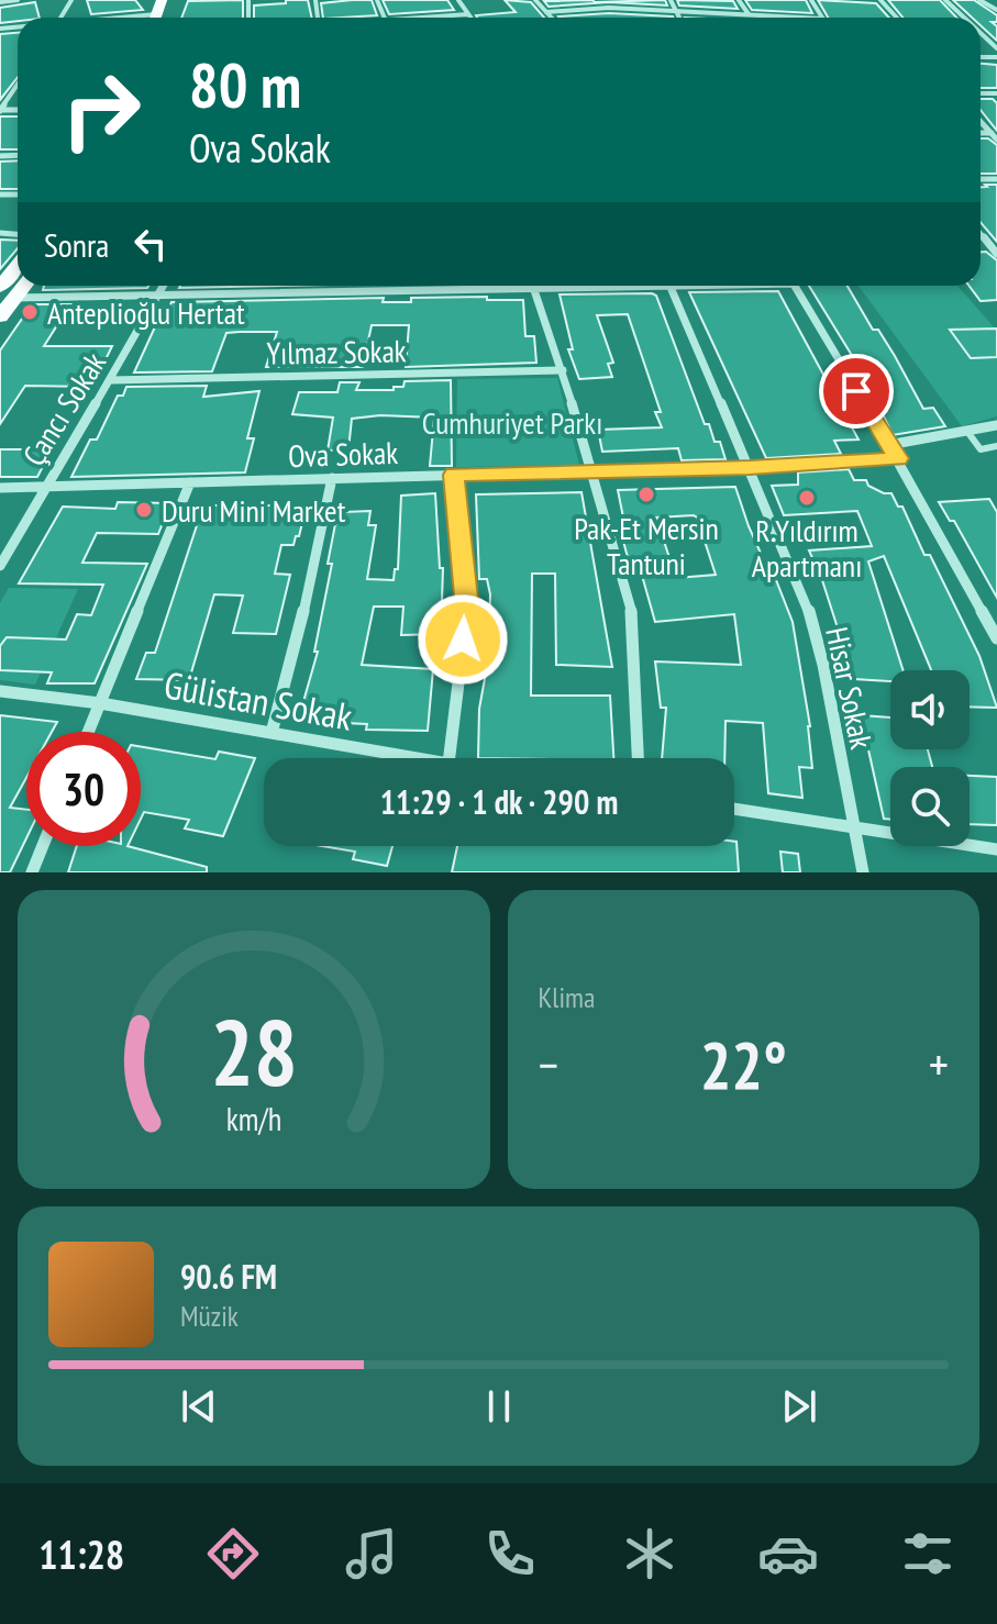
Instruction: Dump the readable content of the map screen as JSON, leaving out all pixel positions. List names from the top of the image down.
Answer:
{
  "streets": {
    "street": [
      "Yılmaz Sokak",
      "Çancı Sokak",
      "Ova Sokak",
      "Hisar Sokak",
      "Gülistan Sokak"
    ]
  },
  "crossings": [
    ["Yılmaz Sokak", "Çancı Sokak"],
    ["Çancı Sokak", "Ova Sokak"],
    ["Ova Sokak", "Hisar Sokak"]
  ],
  "parks": ["Cumhuriyet Parkı"],
  "places": [
    "Anteplioğlu Hertat",
    "Pak-Et Mersin Tantuni",
    "R.Yıldırım Apartmanı",
    "Duru Mini Market"
  ],
  "page": {
    "turn": ["80 m", "Ova Sokak"],
    "then": "Sonra",
    "limit": "30",
    "trip": "11:29 · 1 dk · 290 m",
    "tile": "Klima",
    "heat": ["−", "22°", "+"],
    "song": ["90.6 FM", "Müzik"],
    "tabs": "11:28",
    "gauge": ["28", "km/h"]
  }
}
